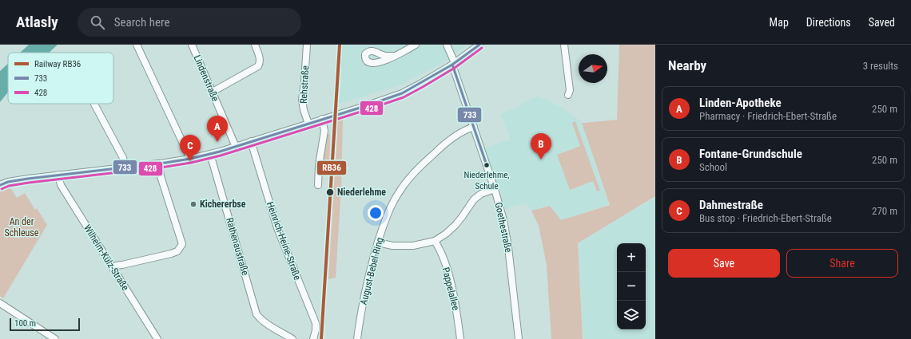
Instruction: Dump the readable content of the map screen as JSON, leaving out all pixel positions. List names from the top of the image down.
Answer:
{
  "streets": {
    "street": [
      "Lindenstraße",
      "Rehstraße",
      "Goethestraße",
      "Heinrich-Heine-Straße",
      "Rathenaustraße",
      "Wilhelm-Külz-Straße",
      "August-Bebel-Ring",
      "Pappelallee"
    ]
  },
  "crossings": [
    ["Goethestraße", "August-Bebel-Ring"]
  ],
  "parks": ["An der Schleuse"],
  "places": ["Niederlehme, Schule", "Niederlehme", "Kichererbse"],
  "lines": ["rail line RB36", "transit line 733", "transit line 428"],
  "legend": ["Railway RB36", "733", "428"],
  "scale_bar": "100 m",
  "north": "right",
  "page": {
    "header": "Atlasly",
    "search": "Search here",
    "nav": ["Map", "Directions", "Saved"],
    "heading": ["Nearby", "3 results"],
    "list": [
      {
        "mark": "A",
        "name": "Linden-Apotheke",
        "note": "Pharmacy · Friedrich-Ebert-Straße",
        "value": "250 m"
      },
      {
        "mark": "B",
        "name": "Fontane-Grundschule",
        "note": "School",
        "value": "250 m"
      },
      {
        "mark": "C",
        "name": "Dahmestraße",
        "note": "Bus stop · Friedrich-Ebert-Straße",
        "value": "270 m"
      }
    ],
    "pins": ["A", "B", "C"],
    "buttons": ["Save", "Share"],
    "map_buttons": ["+", "−"],
    "scale": "100 m"
  }
}
